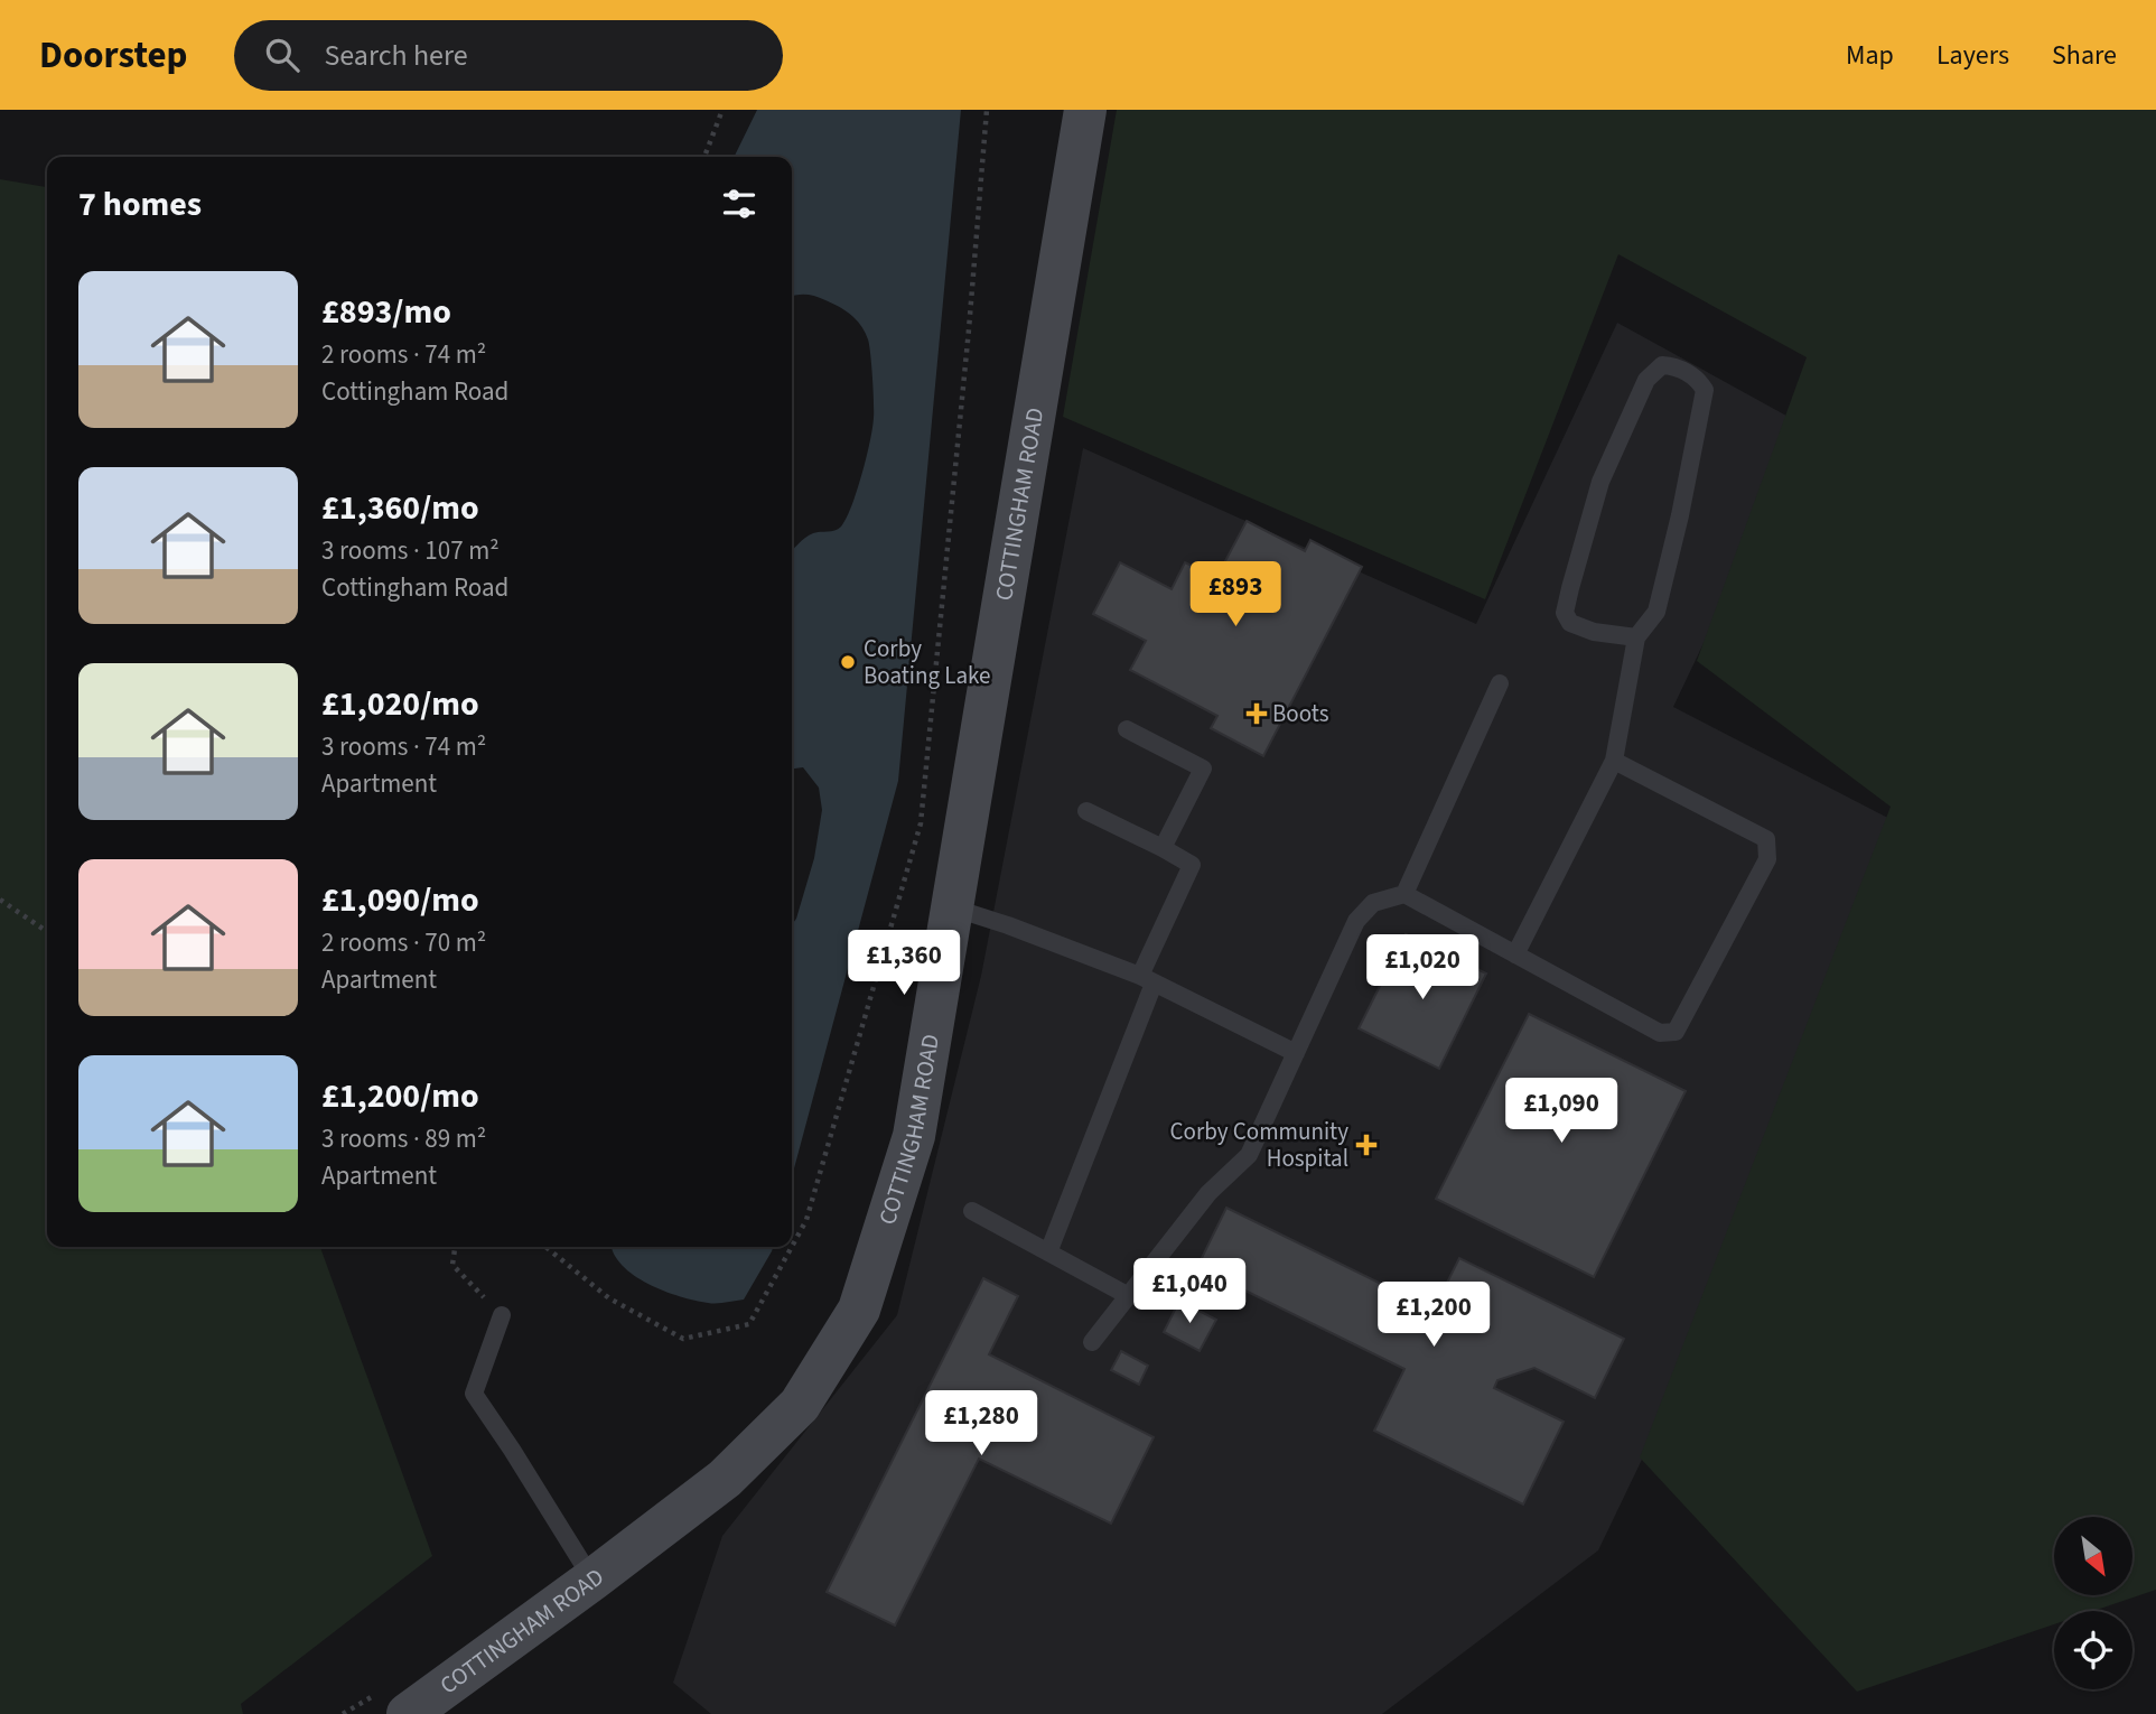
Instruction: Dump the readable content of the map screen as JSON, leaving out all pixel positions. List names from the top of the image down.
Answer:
{
  "streets": {
    "street": ["COTTINGHAM ROAD"]
  },
  "places": {
    "other": ["Corby Boating Lake"],
    "health": ["Boots", "Corby Community Hospital"]
  },
  "north": "bottom right",
  "page": {
    "header": "Doorstep",
    "search": "Search here",
    "nav": ["Map", "Layers", "Share"],
    "heading": "7 homes",
    "list": [
      {
        "name": "£893/mo",
        "note": "2 rooms · 74 m² · Cottingham Road"
      },
      {
        "name": "£1,360/mo",
        "note": "3 rooms · 107 m² · Cottingham Road"
      },
      {
        "name": "£1,020/mo",
        "note": "3 rooms · 74 m² · Apartment"
      },
      {
        "name": "£1,090/mo",
        "note": "2 rooms · 70 m² · Apartment"
      },
      {
        "name": "£1,200/mo",
        "note": "3 rooms · 89 m² · Apartment"
      }
    ],
    "price": [
      "£893",
      "£1,360",
      "£1,020",
      "£1,090",
      "£1,040",
      "£1,200",
      "£1,280"
    ]
  }
}
